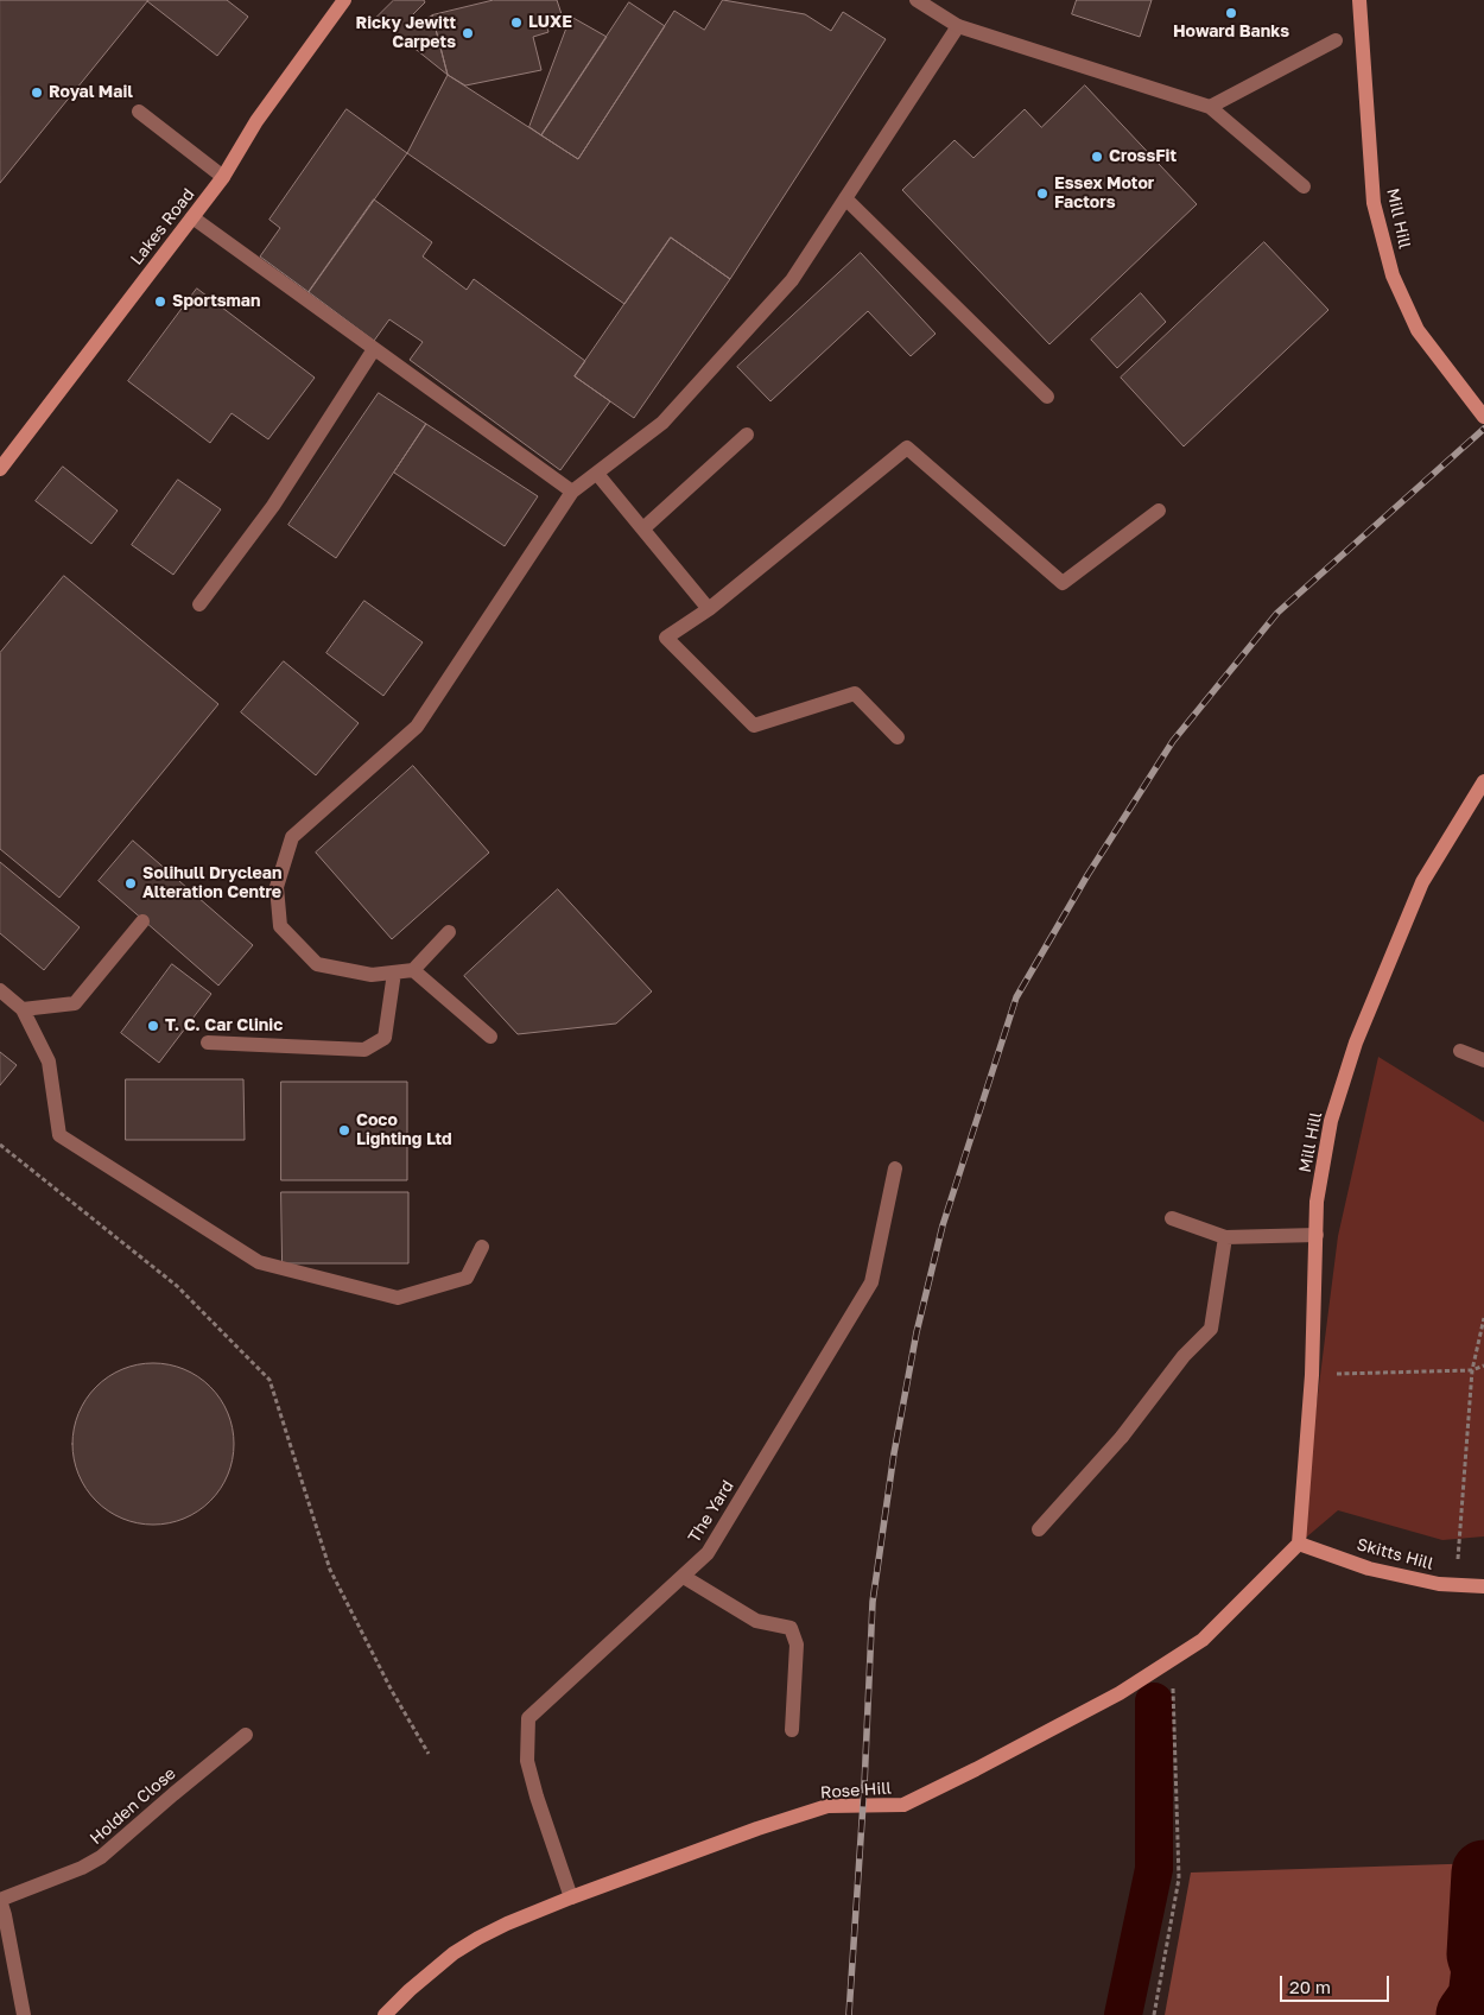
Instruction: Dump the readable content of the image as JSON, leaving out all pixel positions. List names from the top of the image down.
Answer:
{
  "streets": {
    "street": [
      "Mill Hill",
      "Lakes Road",
      "The Yard",
      "Skitts Hill",
      "Rose Hill",
      "Holden Close"
    ]
  },
  "crossings": [
    ["Mill Hill", "Skitts Hill"],
    ["Mill Hill", "Rose Hill"],
    ["The Yard", "Rose Hill"],
    ["Skitts Hill", "Rose Hill"]
  ],
  "places": [
    "Howard Banks",
    "LUXE",
    "Ricky Jewitt Carpets",
    "Royal Mail",
    "CrossFit",
    "Essex Motor Factors",
    "Sportsman",
    "Solihull Dryclean Alteration Centre",
    "T. C. Car Clinic",
    "Coco Lighting Ltd"
  ],
  "scale_bar": "20 m"
}
